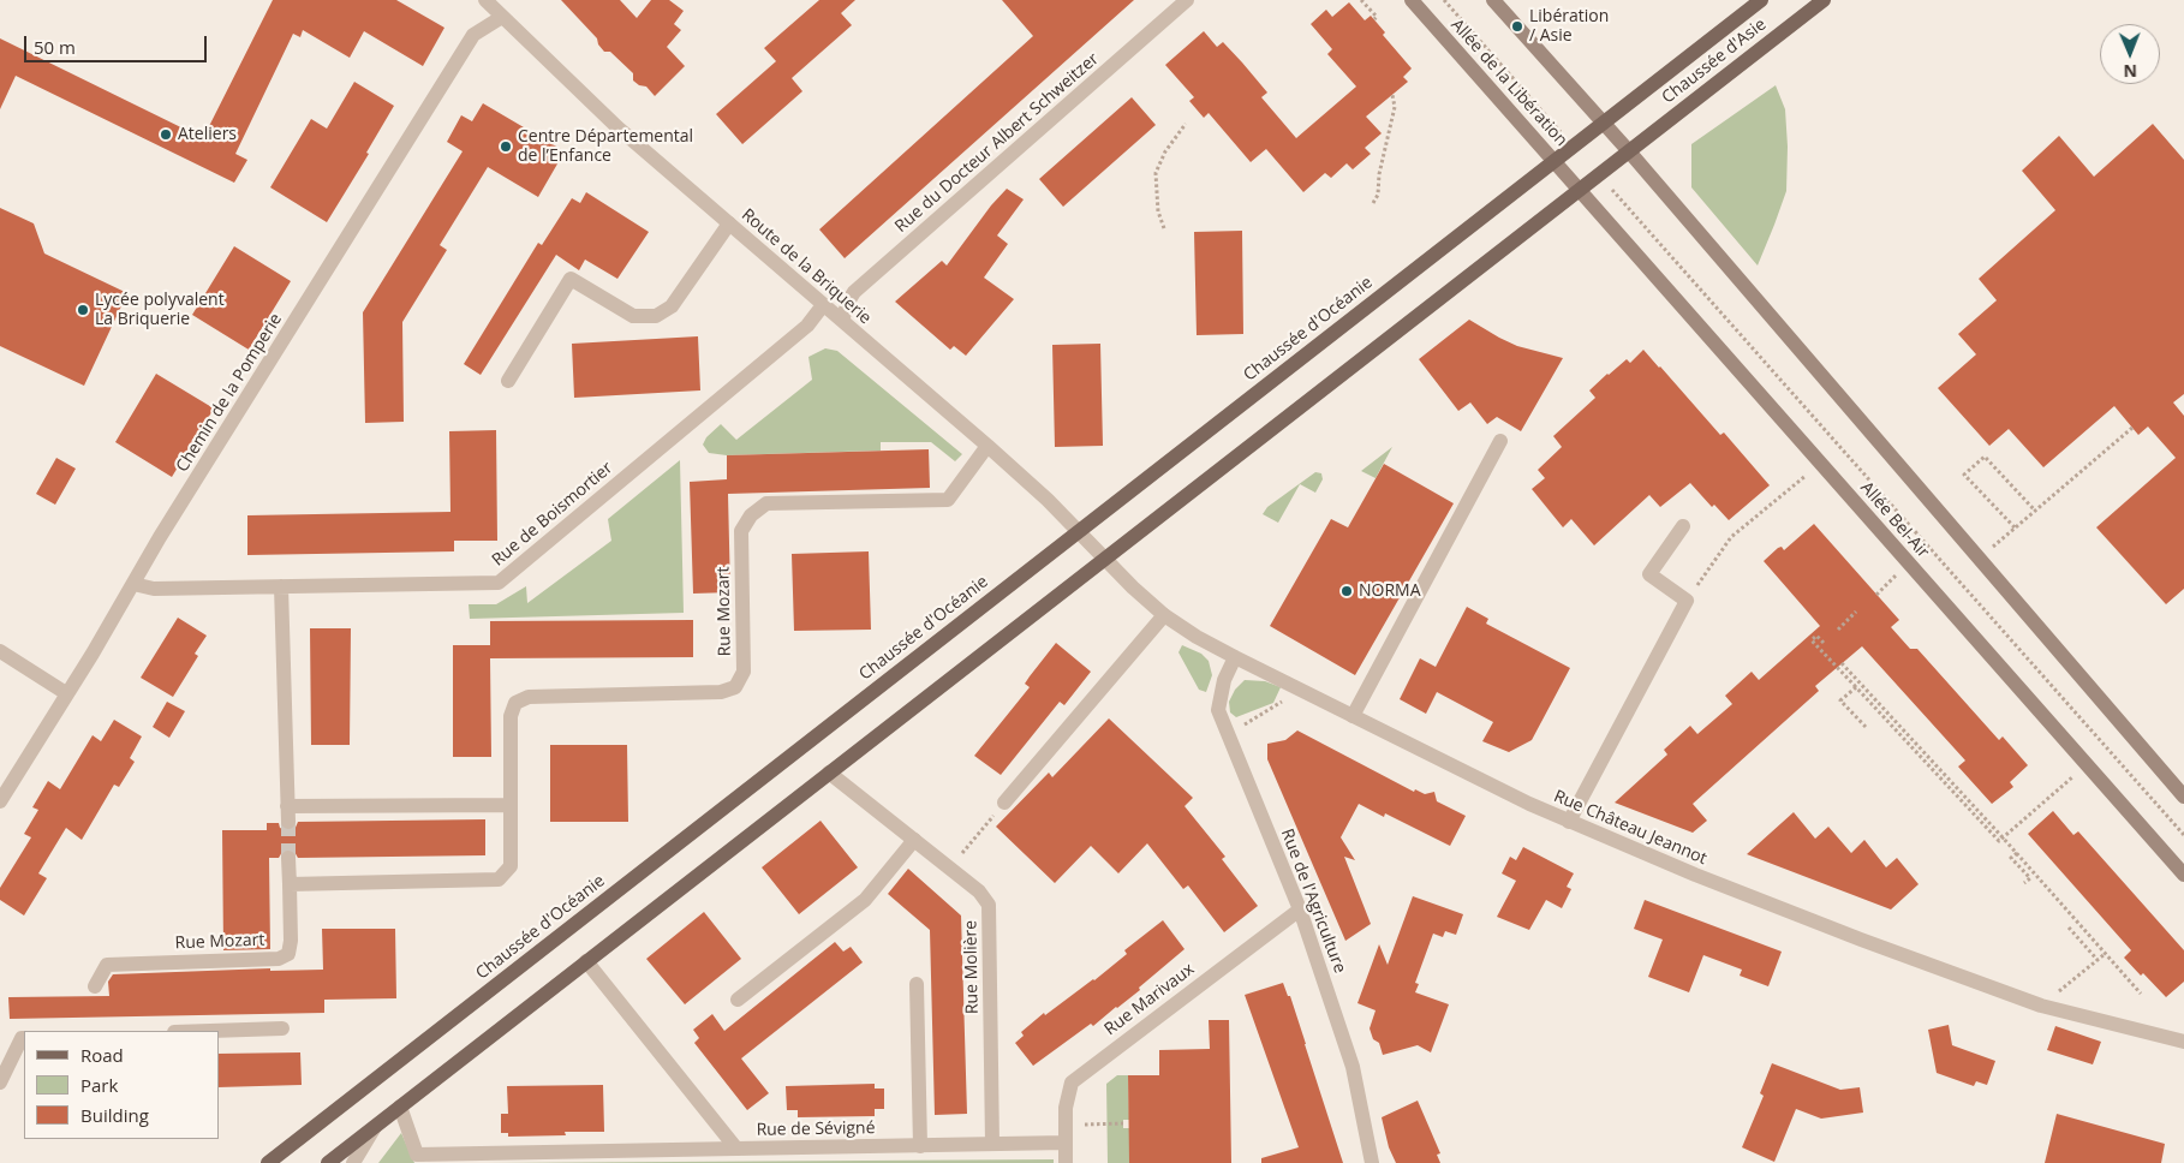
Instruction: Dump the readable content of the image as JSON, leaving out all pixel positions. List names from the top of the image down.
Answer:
{
  "streets": {
    "main road": ["Chaussée d'Asie", "Chaussée d'Océanie"],
    "street": [
      "Allée de la Libération",
      "Rue du Docteur Albert Schweitzer",
      "Route de la Briquerie",
      "Chemin de la Pomperie",
      "Rue de Boismortier",
      "Allée Bel-Air",
      "Rue Mozart",
      "Rue Château Jeannot",
      "Rue de l'Agriculture",
      "Rue Molière",
      "Rue Marivaux",
      "Rue de Sévigné"
    ]
  },
  "crossings": [
    ["Chaussée d'Asie", "Chaussée d'Océanie"],
    ["Allée de la Libération", "Chaussée d'Océanie"],
    ["Allée de la Libération", "Allée Bel-Air"],
    ["Rue du Docteur Albert Schweitzer", "Route de la Briquerie"],
    ["Route de la Briquerie", "Chaussée d'Océanie"],
    ["Route de la Briquerie", "Chemin de la Pomperie"],
    ["Route de la Briquerie", "Rue de Boismortier"],
    ["Route de la Briquerie", "Rue Mozart"],
    ["Route de la Briquerie", "Rue Château Jeannot"],
    ["Chemin de la Pomperie", "Rue de Boismortier"],
    ["Rue Château Jeannot", "Rue de l'Agriculture"],
    ["Rue de l'Agriculture", "Rue Marivaux"],
    ["Rue Molière", "Rue de Sévigné"]
  ],
  "places": [
    "Libération / Asie",
    "Ateliers",
    "Centre Départemental de l’Enfance",
    "Lycée polyvalent La Briquerie",
    "NORMA"
  ],
  "legend": ["Road", "Park", "Building"],
  "scale_bar": "50 m",
  "north": "bottom"
}
